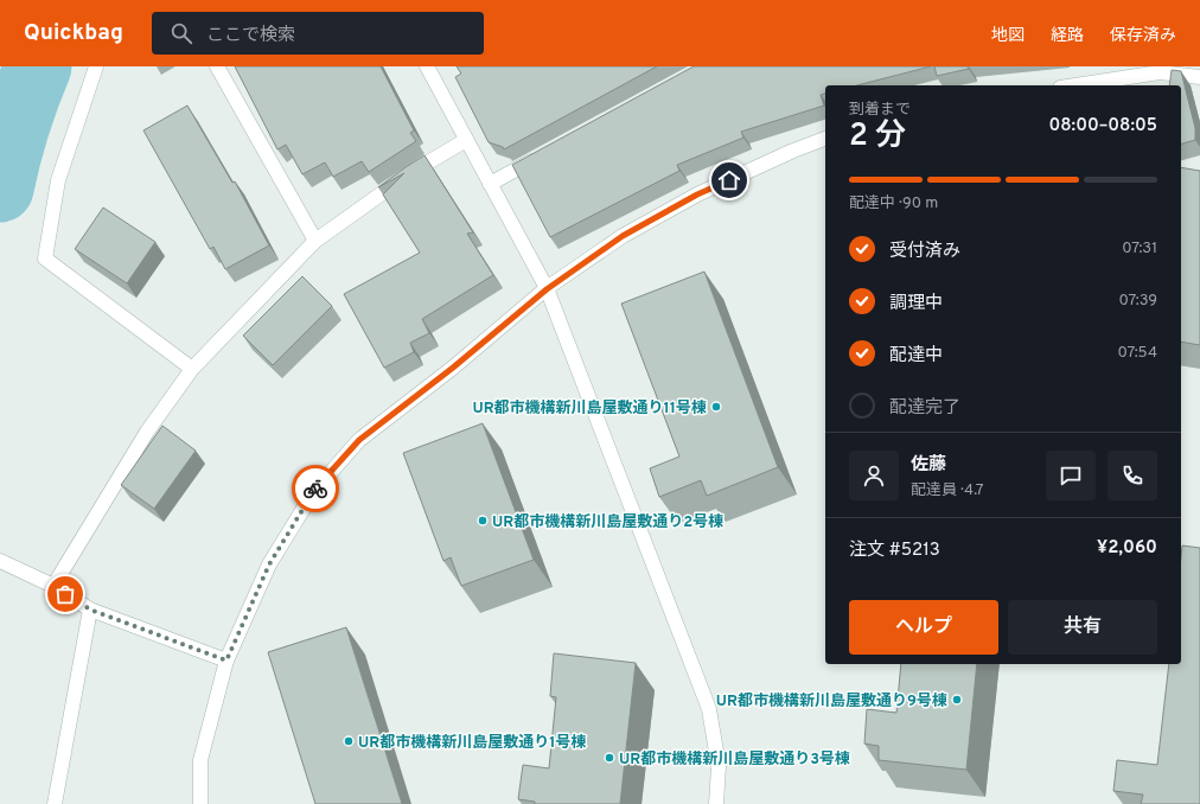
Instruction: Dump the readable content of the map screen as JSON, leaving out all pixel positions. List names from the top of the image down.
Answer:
{
  "places": [
    "UR都市機構新川島屋敷通り11号棟",
    "UR都市機構新川島屋敷通り2号棟",
    "UR都市機構新川島屋敷通り9号棟",
    "UR都市機構新川島屋敷通り1号棟",
    "UR都市機構新川島屋敷通り3号棟"
  ],
  "page": {
    "header": "Quickbag",
    "search": "ここで検索",
    "nav": ["地図", "経路", "保存済み"],
    "heading": ["2 分", "到着まで", "08:00–08:05"],
    "panel": [
      "佐藤",
      "配達員 · 4.7",
      "注文 #5213",
      "¥2,060"
    ],
    "bar": "配達中 · 90 m",
    "list": [
      ["受付済み", "07:31"],
      ["調理中", "07:39"],
      ["配達中", "07:54"],
      "配達完了"
    ],
    "buttons": ["ヘルプ", "共有"]
  }
}
